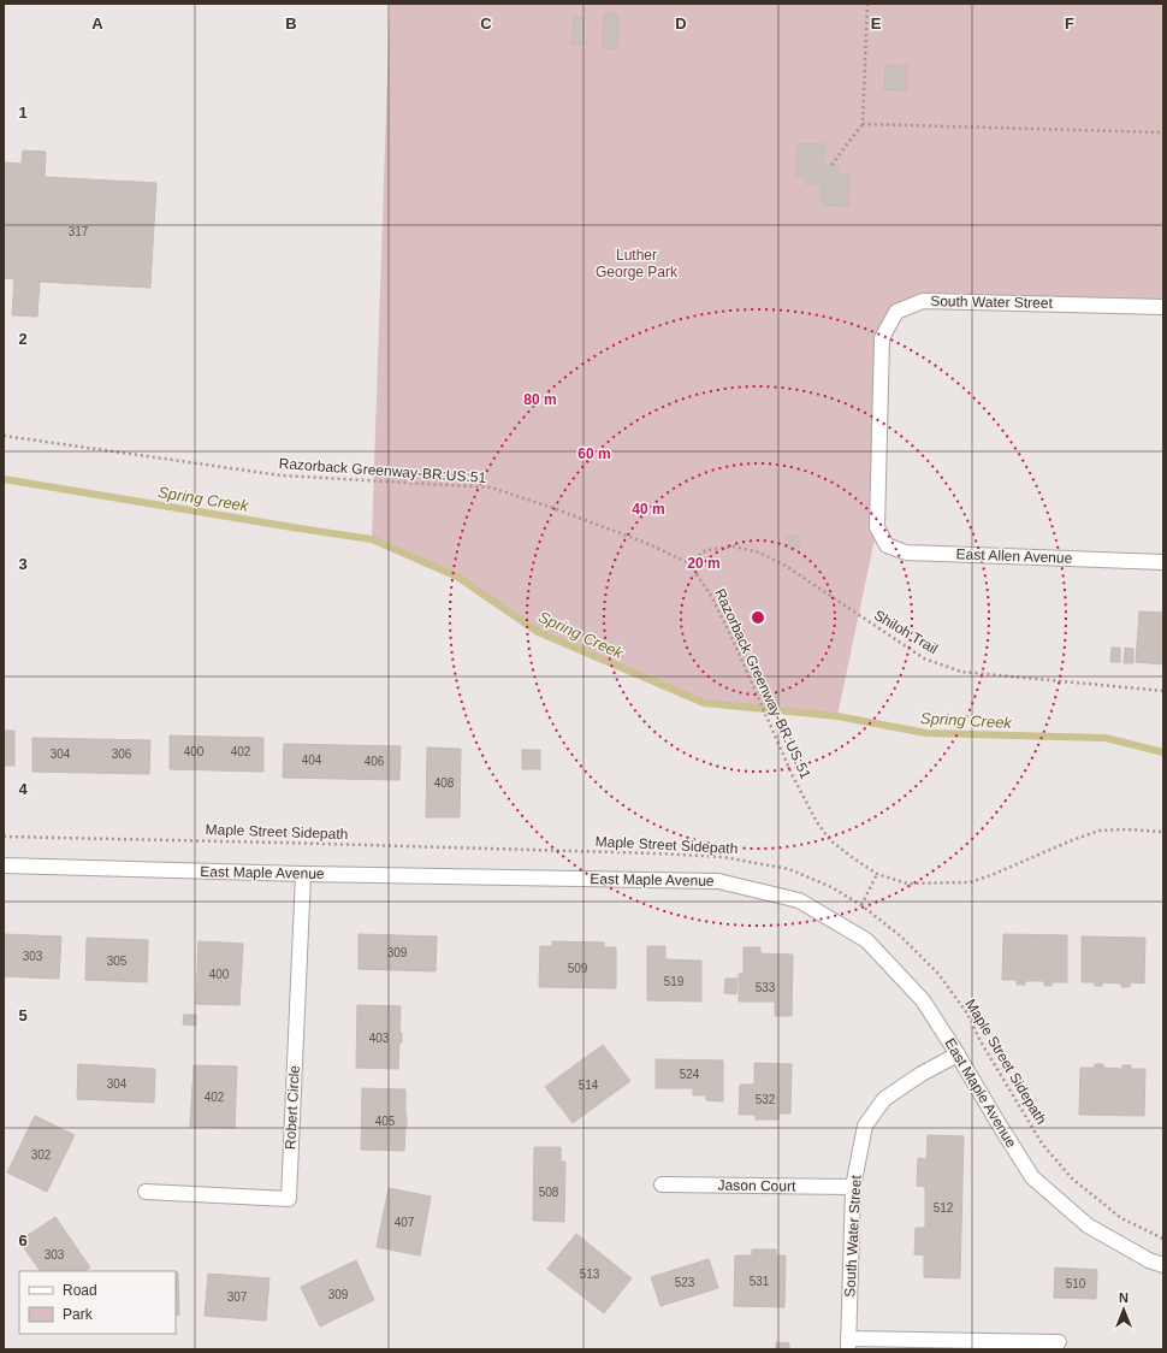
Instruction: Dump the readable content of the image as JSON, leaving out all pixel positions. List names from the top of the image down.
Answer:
{
  "streets": {
    "street": [
      "South Water Street",
      "East Allen Avenue",
      "East Maple Avenue",
      "Robert Circle",
      "Jason Court"
    ],
    "path": ["Razorback Greenway-BR:US:51", "Shiloh Trail", "Maple Street Sidepath"]
  },
  "crossings": [
    ["South Water Street", "East Allen Avenue"],
    ["South Water Street", "East Maple Avenue"],
    ["South Water Street", "Jason Court"],
    ["Razorback Greenway-BR:US:51", "Shiloh Trail"],
    ["East Maple Avenue", "Robert Circle"]
  ],
  "water": ["Spring Creek"],
  "parks": ["Luther George Park"],
  "house_numbers": [
    "317",
    "400",
    "402",
    "304",
    "306",
    "404",
    "406",
    "408",
    "309",
    "303",
    "305",
    "509",
    "400",
    "519",
    "533",
    "403",
    "524",
    "304",
    "514",
    "402",
    "532",
    "405",
    "302",
    "508",
    "512",
    "407",
    "303",
    "513",
    "531",
    "523",
    "510",
    "309",
    "307"
  ],
  "legend": ["Road", "Park"],
  "north": "top",
  "grid": {
    "columns": [
      "A",
      "B",
      "C",
      "D",
      "E",
      "F"
    ],
    "rows": [
      "1",
      "2",
      "3",
      "4",
      "5",
      "6"
    ]
  },
  "rings": [
    "80 m",
    "60 m",
    "40 m",
    "20 m"
  ]
}
